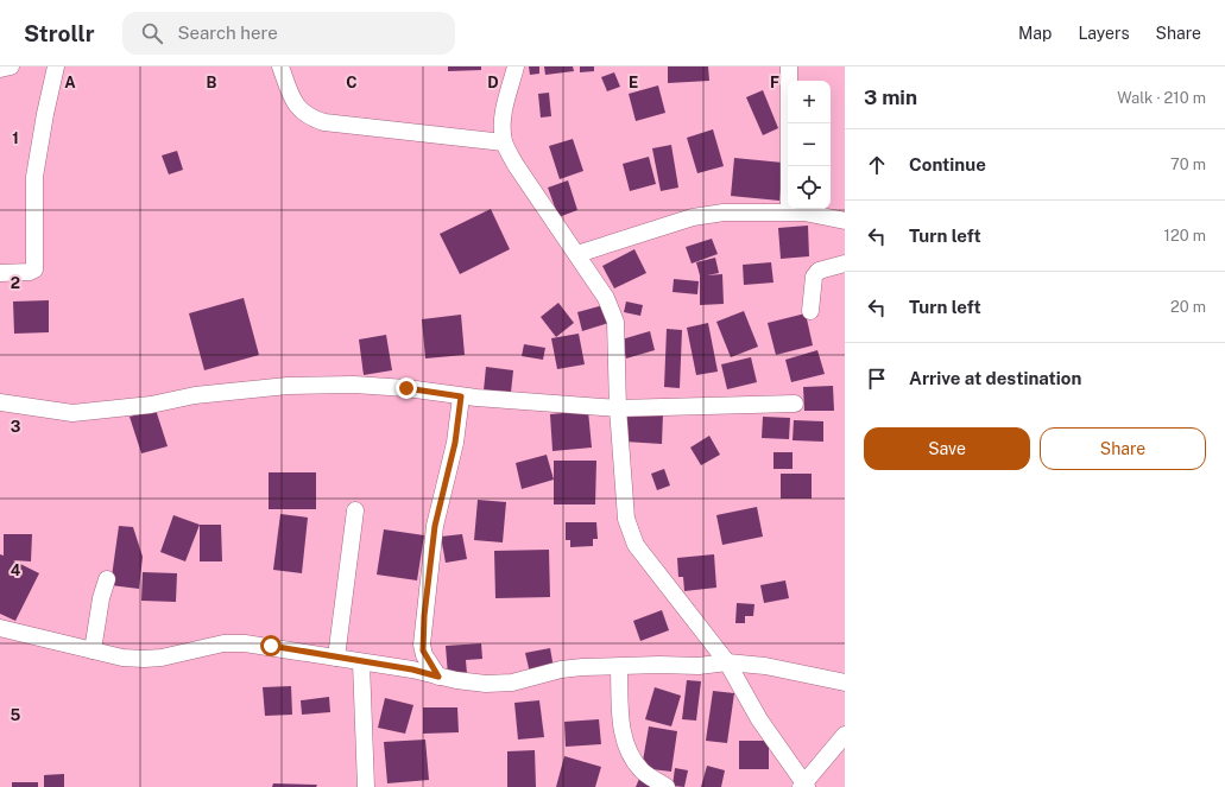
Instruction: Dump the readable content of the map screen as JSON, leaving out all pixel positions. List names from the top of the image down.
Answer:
{
  "page": {
    "header": "Strollr",
    "search": "Search here",
    "nav": ["Map", "Layers", "Share"],
    "heading": ["3 min", "Walk · 210 m"],
    "map_buttons": ["+", "−"],
    "list": [
      ["Continue", "70 m"],
      ["Turn left", "120 m"],
      ["Turn left", "20 m"],
      "Arrive at destination"
    ],
    "buttons": ["Save", "Share"]
  },
  "grid": {
    "columns": [
      "A",
      "B",
      "C",
      "D",
      "E",
      "F"
    ],
    "rows": [
      "1",
      "2",
      "3",
      "4",
      "5"
    ]
  }
}
